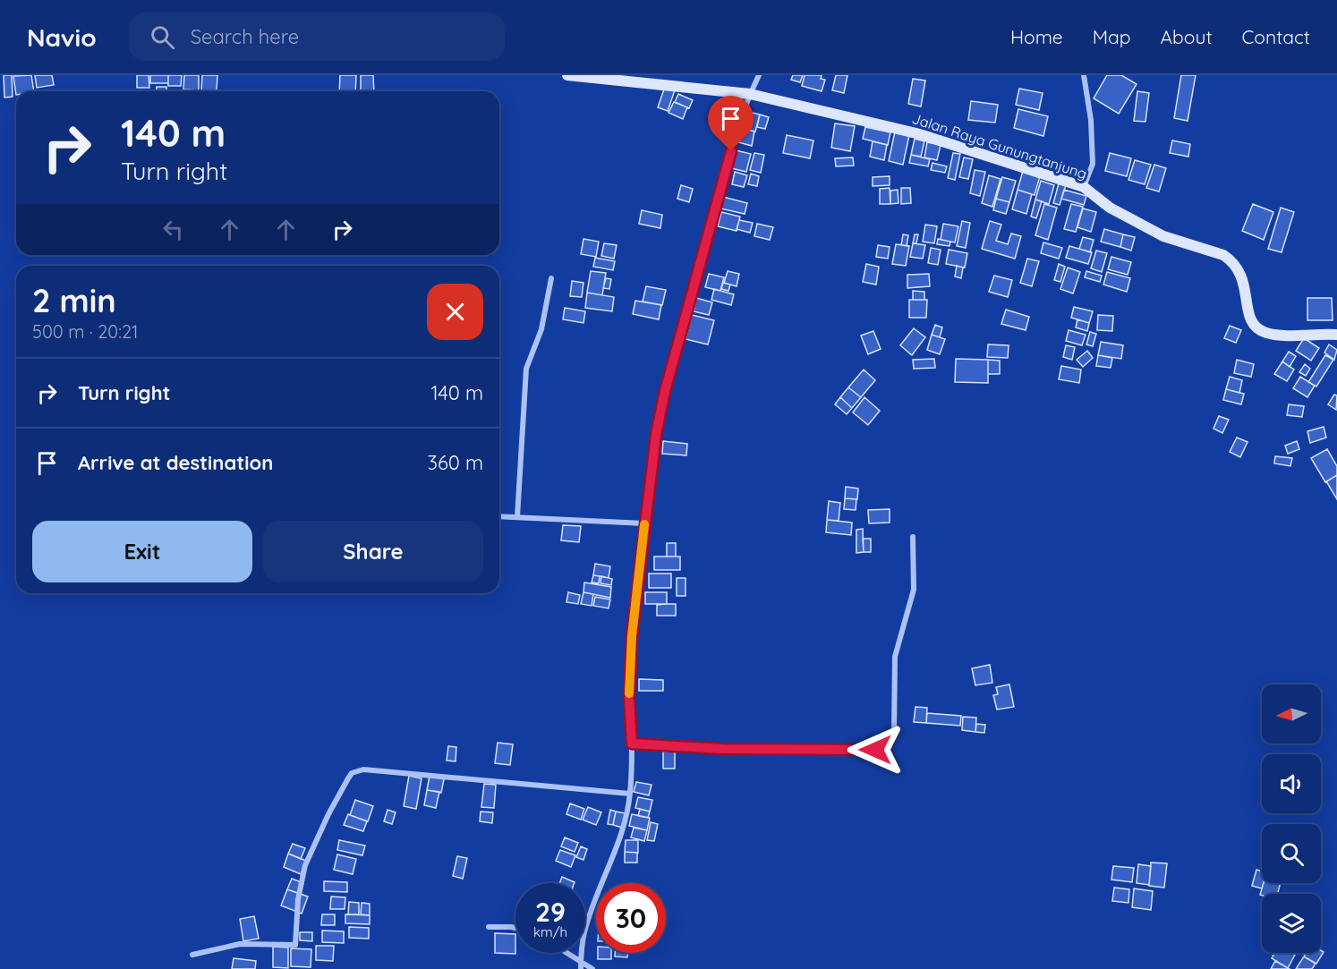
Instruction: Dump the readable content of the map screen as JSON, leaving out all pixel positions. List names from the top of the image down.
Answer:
{
  "streets": {
    "main road": ["Jalan Raya Gunungtanjung"]
  },
  "north": "left",
  "page": {
    "header": "Navio",
    "search": "Search here",
    "nav": [
      "Home",
      "Map",
      "About",
      "Contact"
    ],
    "turn": ["140 m", "Turn right"],
    "heading": ["2 min", "500 m · 20:21"],
    "list": [
      {
        "name": "Turn right",
        "value": "140 m"
      },
      {
        "name": "Arrive at destination",
        "value": "360 m"
      }
    ],
    "buttons": ["Exit", "Share"],
    "speed": "29 km/h",
    "limit": "30"
  }
}
